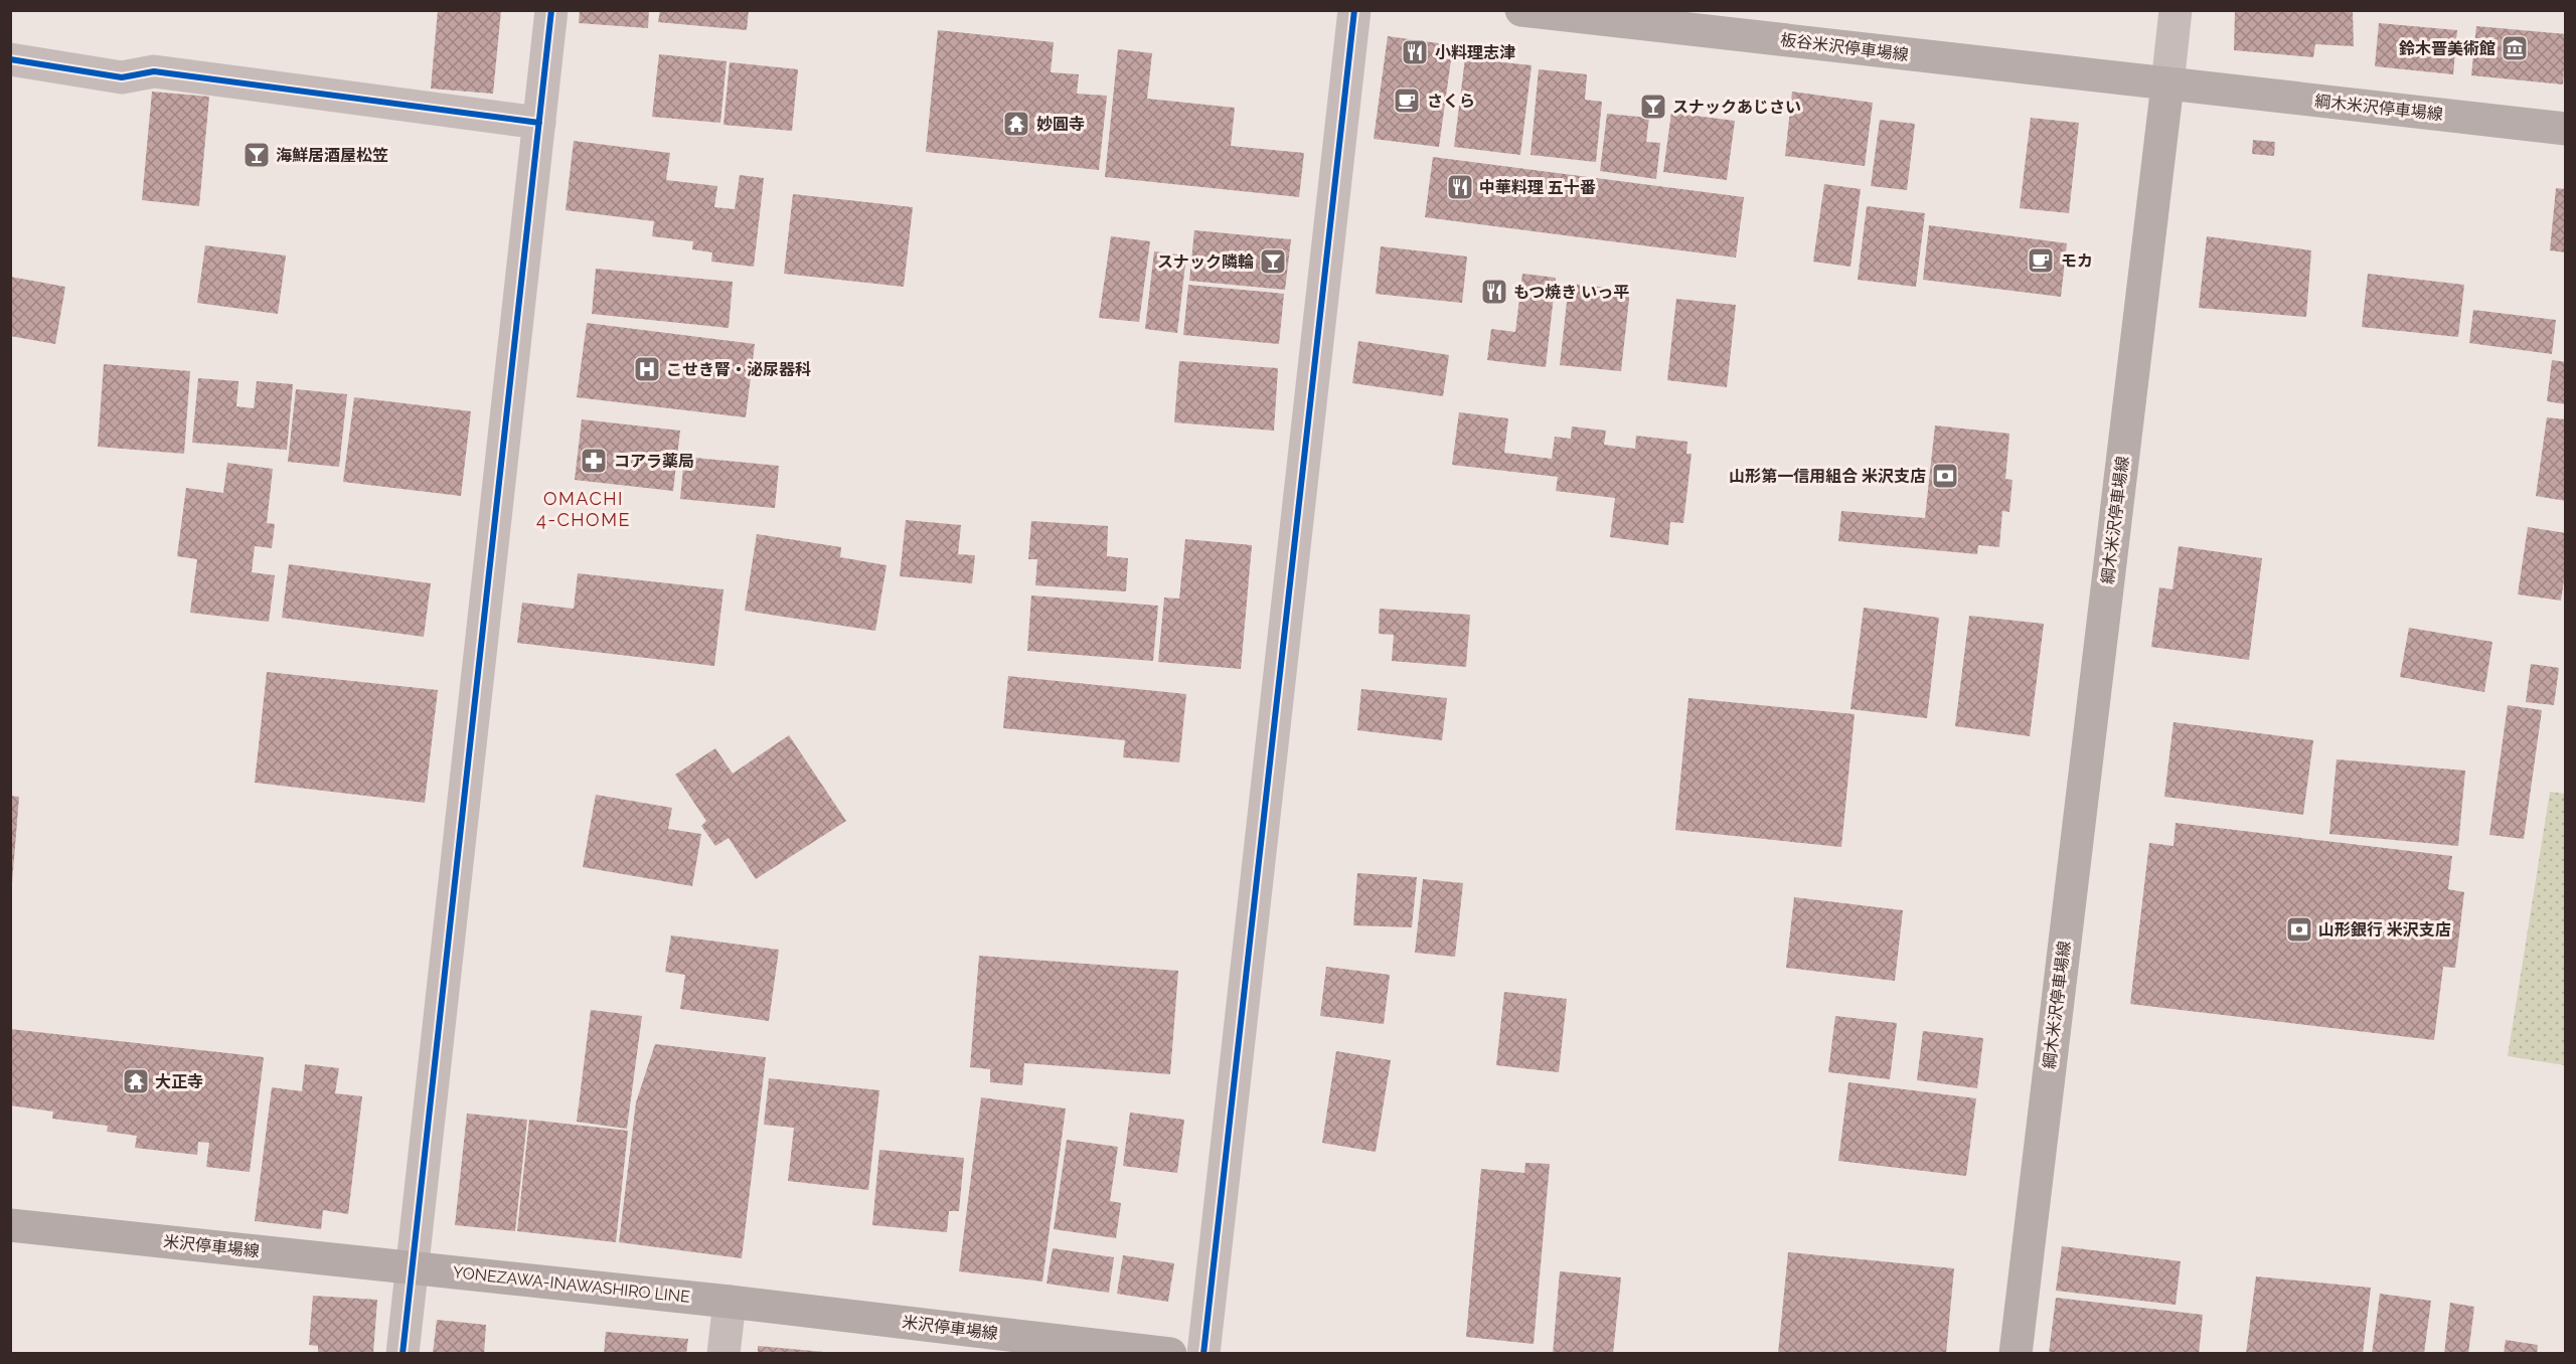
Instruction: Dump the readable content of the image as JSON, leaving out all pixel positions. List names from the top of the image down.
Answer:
{
  "streets": {
    "main road": [
      "板谷米沢停車場線",
      "綱木米沢停車場線",
      "米沢停車場線",
      "YONEZAWA-INAWASHIRO LINE"
    ]
  },
  "crossings": [
    ["板谷米沢停車場線", "綱木米沢停車場線"],
    ["米沢停車場線", "YONEZAWA-INAWASHIRO LINE"]
  ],
  "districts": ["OMACHI 4-CHOME"],
  "places": {
    "museum": ["鈴木晋美術館"],
    "restaurant": ["小料理志津", "中華料理 五十番", "もつ焼き いっ平"],
    "cafe": ["さくら", "モカ"],
    "bar": ["スナックあじさい", "海鮮居酒屋松笠", "スナック隣輪"],
    "temple": ["妙圓寺", "大正寺"],
    "hospital": ["こせき腎・泌尿器科"],
    "pharmacy": ["コアラ薬局"],
    "bank": ["山形第一信用組合 米沢支店", "山形銀行 米沢支店"]
  }
}
